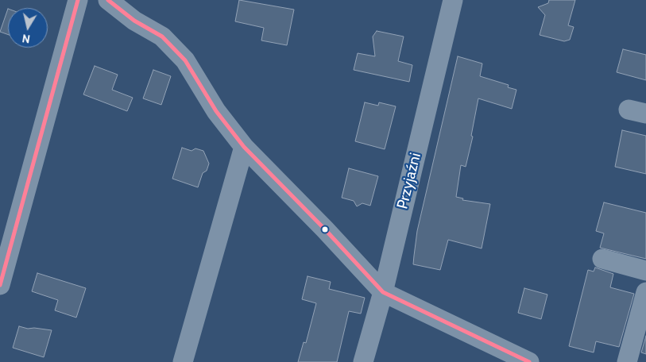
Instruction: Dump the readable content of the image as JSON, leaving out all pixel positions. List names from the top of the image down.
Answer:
{
  "streets": {
    "street": ["Przyjaźni"]
  },
  "north": "bottom"
}
